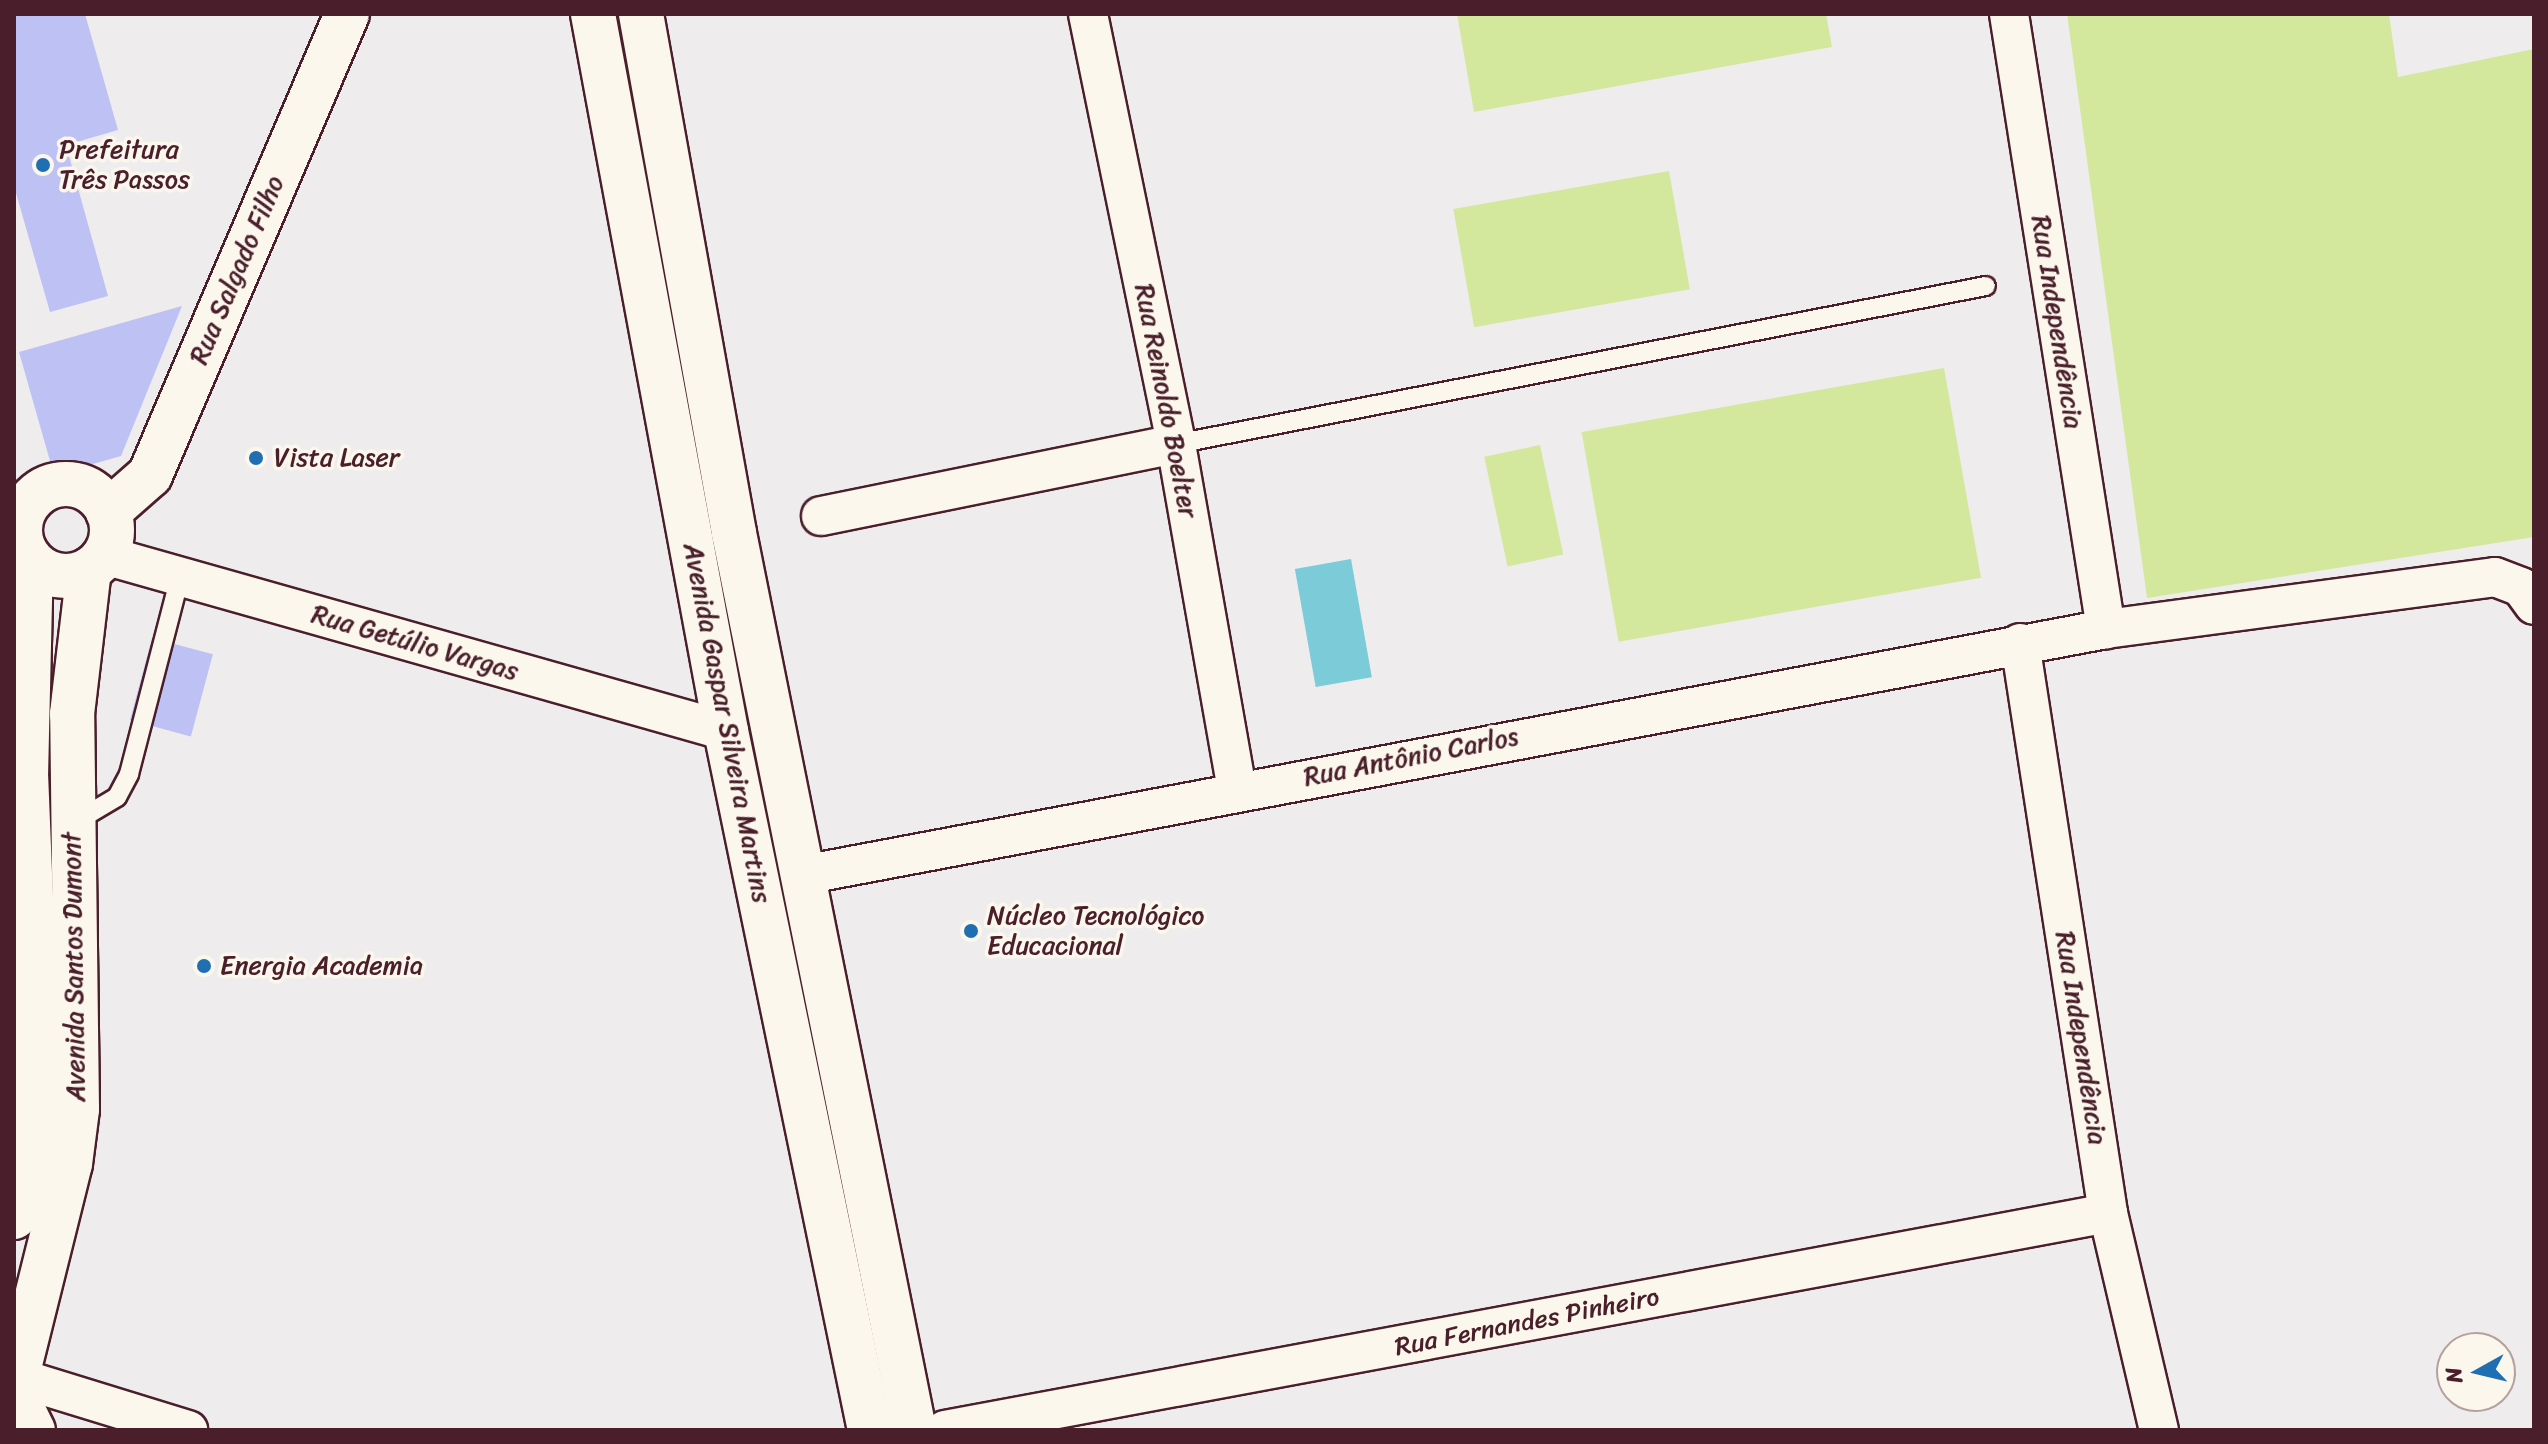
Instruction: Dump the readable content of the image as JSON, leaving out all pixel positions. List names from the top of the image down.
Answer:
{
  "streets": {
    "street": [
      "Rua Salgado Filho",
      "Rua Independência",
      "Rua Reinoldo Boelter",
      "Rua Getúlio Vargas",
      "Avenida Gaspar Silveira Martins",
      "Rua Antônio Carlos",
      "Avenida Santos Dumont",
      "Rua Fernandes Pinheiro"
    ]
  },
  "crossings": [
    ["Rua Salgado Filho", "Rua Getúlio Vargas"],
    ["Rua Salgado Filho", "Avenida Santos Dumont"],
    ["Rua Independência", "Rua Antônio Carlos"],
    ["Rua Independência", "Rua Fernandes Pinheiro"],
    ["Rua Reinoldo Boelter", "Rua Antônio Carlos"],
    ["Rua Getúlio Vargas", "Avenida Gaspar Silveira Martins"],
    ["Rua Getúlio Vargas", "Avenida Santos Dumont"],
    ["Avenida Gaspar Silveira Martins", "Rua Antônio Carlos"]
  ],
  "places": [
    "Prefeitura Três Passos",
    "Vista Laser",
    "Núcleo Tecnológico Educacional",
    "Energia Academia"
  ],
  "north": "left"
}
